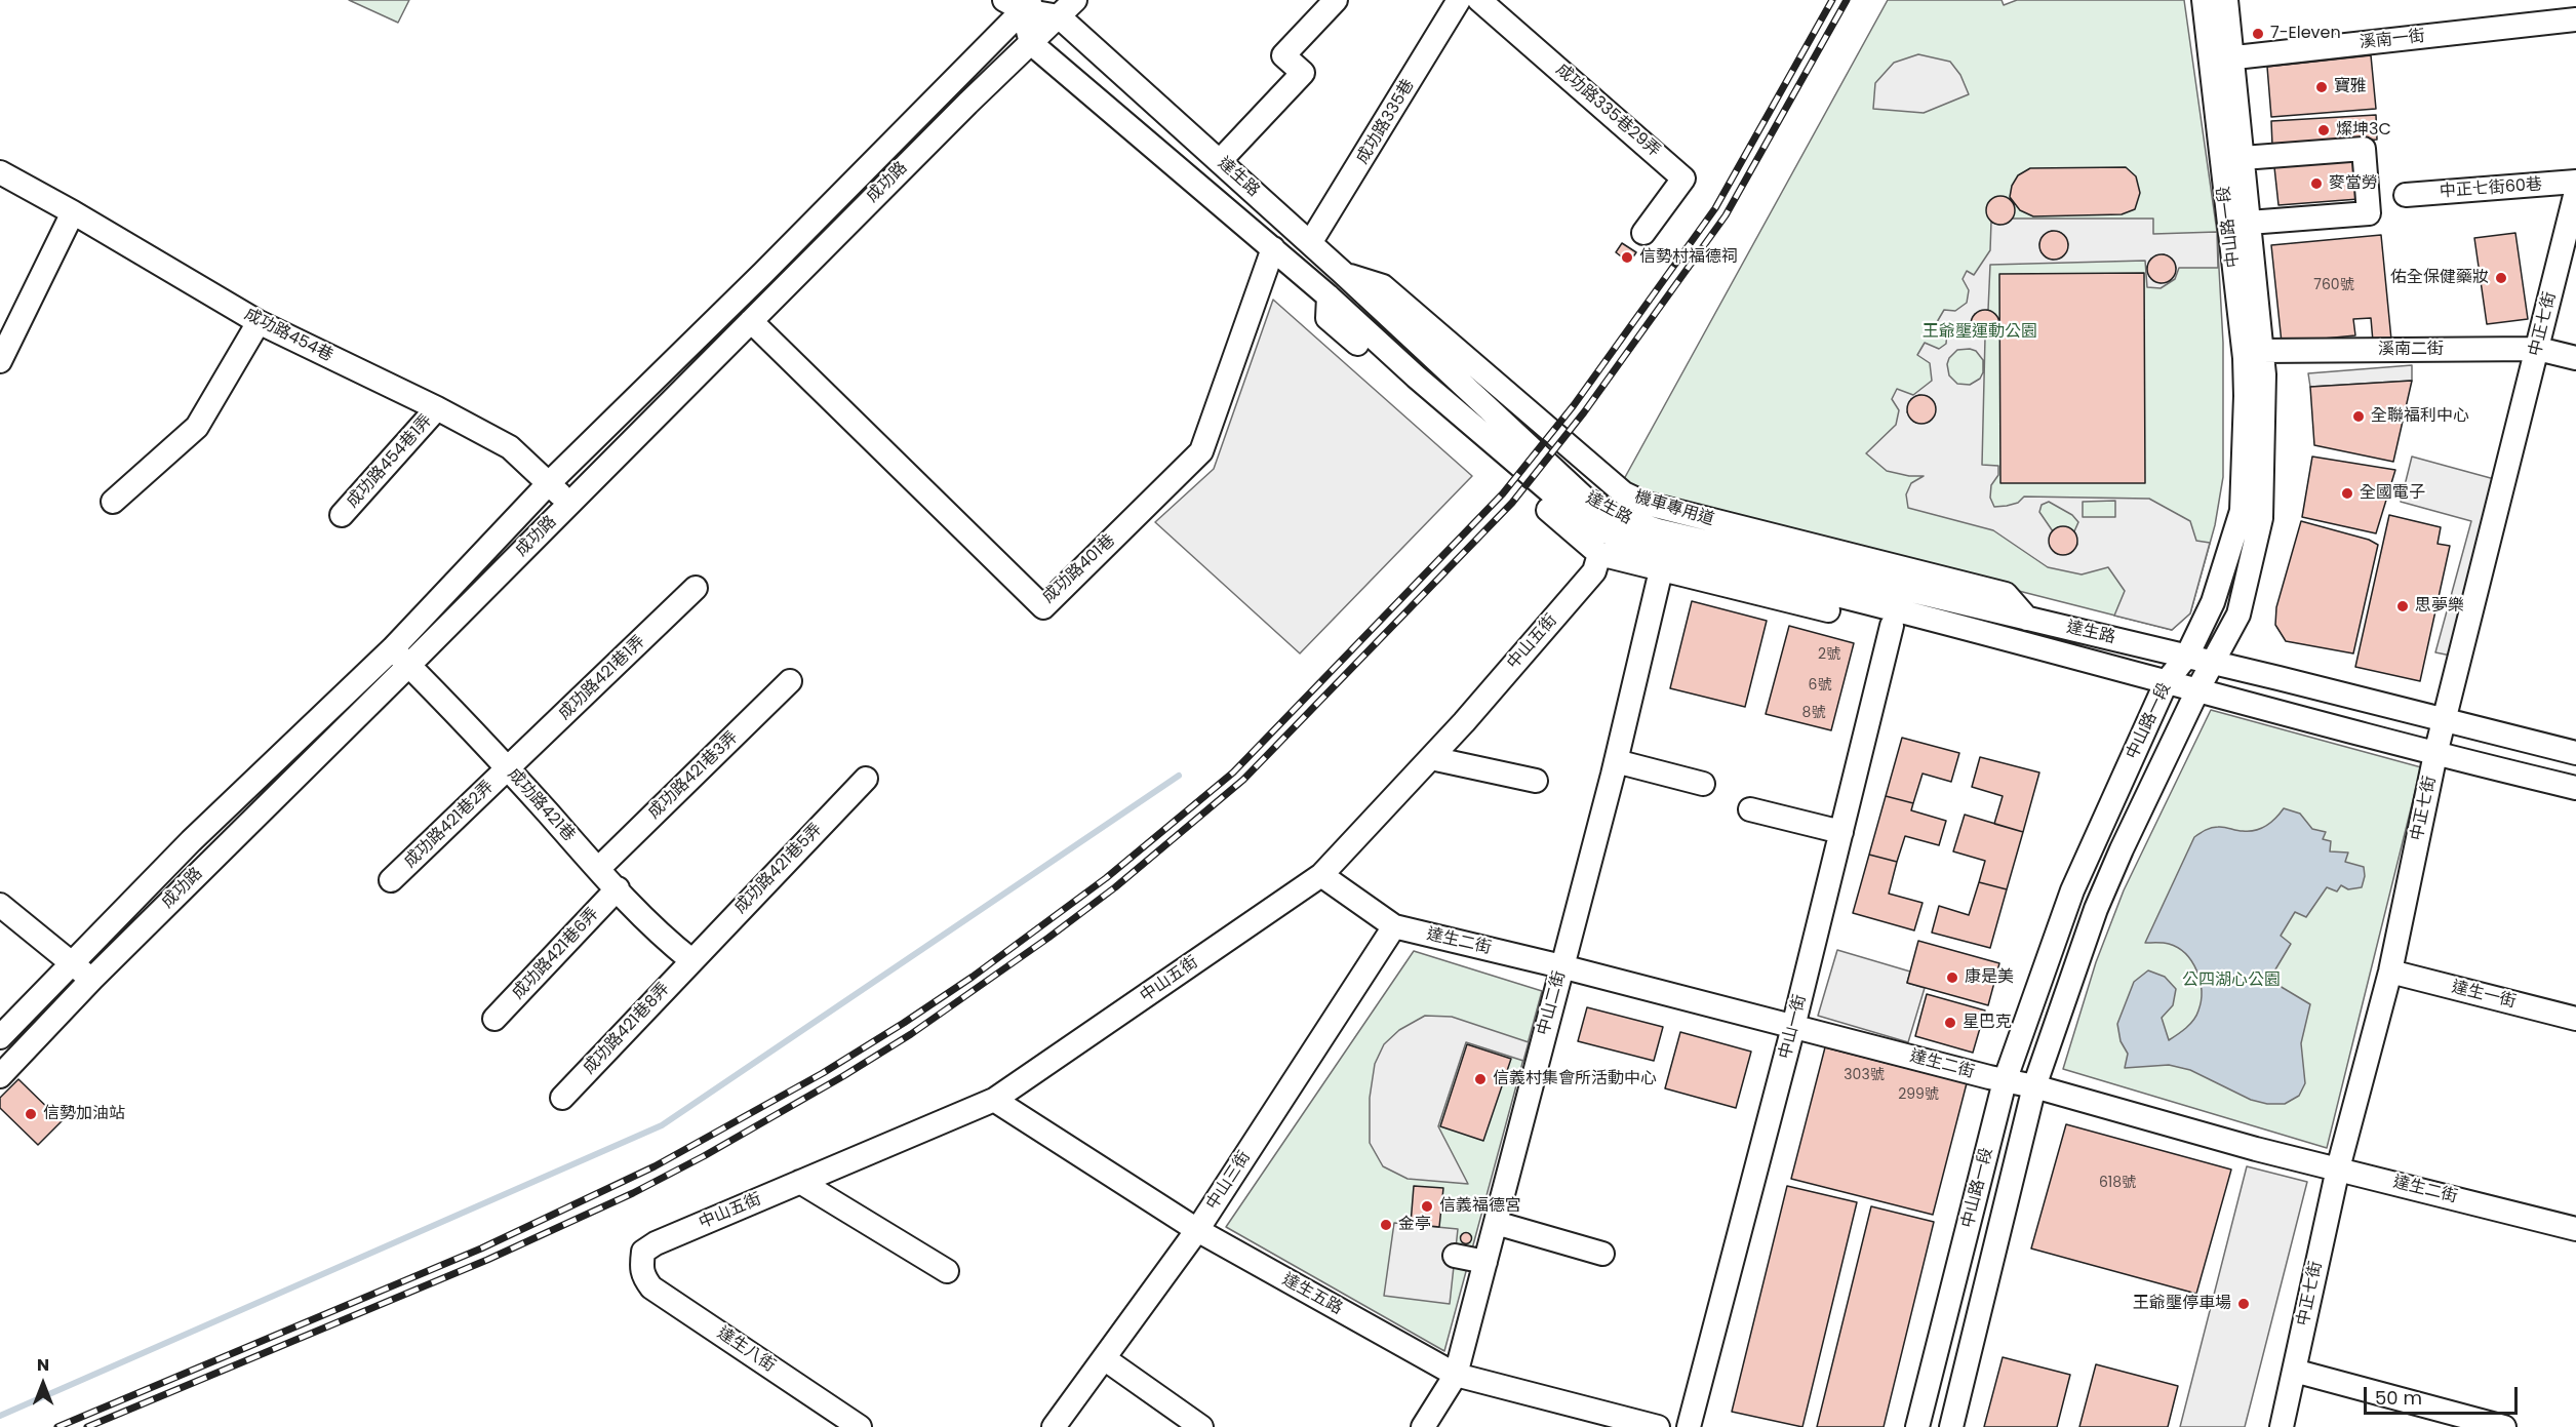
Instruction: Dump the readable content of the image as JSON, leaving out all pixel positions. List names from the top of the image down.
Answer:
{
  "streets": {
    "street": [
      "溪南一街",
      "成功路335巷29弄",
      "成功路335巷",
      "達生路",
      "成功路",
      "中正七街60巷",
      "中山路一段",
      "中正七街",
      "成功路454巷",
      "溪南二街",
      "成功路454巷1弄",
      "成功路401巷",
      "中山五街",
      "成功路421巷1弄",
      "成功路421巷3弄",
      "成功路421巷",
      "成功路421巷2弄",
      "成功路421巷5弄",
      "達生二街",
      "成功路421巷6弄",
      "達生一街",
      "中山二街",
      "中山一街",
      "成功路421巷8弄",
      "中山三街",
      "達生五路",
      "達生八街"
    ]
  },
  "crossings": [
    ["溪南一街", "中山路一段"],
    ["成功路335巷", "達生路"],
    ["達生路", "成功路"],
    ["達生路", "中山路一段"],
    ["達生路", "中正七街"],
    ["達生路", "成功路401巷"],
    ["達生路", "中山五街"],
    ["達生路", "中山二街"],
    ["達生路", "中山一街"],
    ["成功路", "成功路454巷"],
    ["成功路", "成功路401巷"],
    ["成功路", "成功路421巷"],
    ["中山路一段", "溪南二街"],
    ["中山路一段", "達生二街"],
    ["中正七街", "溪南二街"],
    ["中正七街", "達生二街"],
    ["中正七街", "達生一街"],
    ["成功路454巷", "成功路454巷1弄"],
    ["中山五街", "達生二街"],
    ["中山五街", "達生五路"],
    ["中山五街", "達生八街"],
    ["成功路421巷1弄", "成功路421巷"],
    ["成功路421巷1弄", "成功路421巷2弄"],
    ["成功路421巷3弄", "成功路421巷"],
    ["成功路421巷", "成功路421巷2弄"],
    ["成功路421巷", "成功路421巷5弄"],
    ["成功路421巷", "成功路421巷6弄"],
    ["成功路421巷", "成功路421巷8弄"],
    ["成功路421巷5弄", "成功路421巷8弄"],
    ["達生二街", "中山二街"],
    ["達生二街", "中山一街"],
    ["達生二街", "中山三街"],
    ["中山二街", "達生五路"],
    ["中山三街", "達生五路"]
  ],
  "parks": ["王爺壟運動公園", "公四湖心公園"],
  "places": [
    "7-Eleven",
    "寶雅",
    "燦坤3C",
    "麥當勞",
    "信勢村福德祠",
    "佑全保健藥妝",
    "全聯福利中心",
    "全國電子",
    "思夢樂",
    "康是美",
    "星巴克",
    "信義村集會所活動中心",
    "信勢加油站",
    "信義福德宮",
    "金亭",
    "王爺壟停車場"
  ],
  "house_numbers": [
    "760號",
    "2號",
    "6號",
    "8號",
    "303號",
    "299號",
    "618號"
  ],
  "scale_bar": "50 m",
  "north": "top"
}
